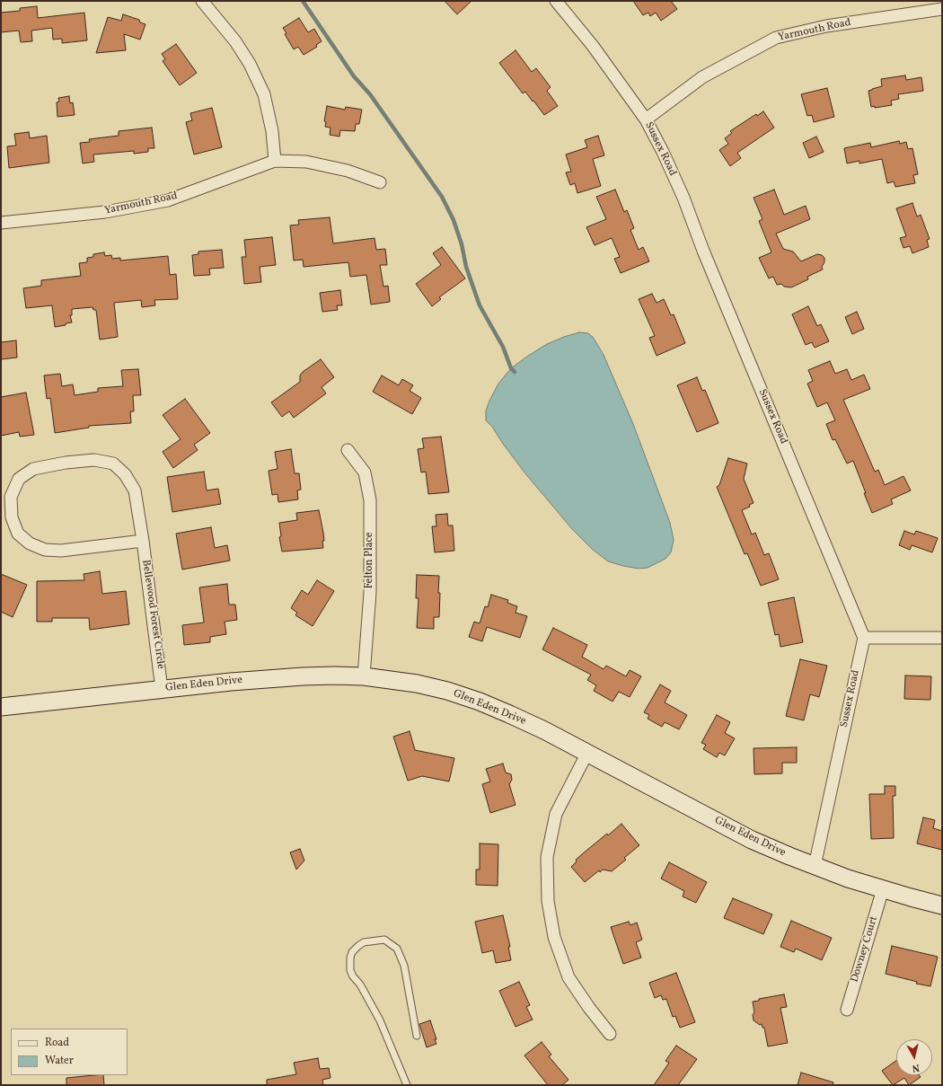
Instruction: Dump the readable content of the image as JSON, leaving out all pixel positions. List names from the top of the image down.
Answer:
{
  "streets": {
    "main road": ["Glen Eden Drive"],
    "street": [
      "Yarmouth Road",
      "Sussex Road",
      "Felton Place",
      "Bellewood Forest Circle",
      "Downey Court"
    ]
  },
  "crossings": [
    ["Yarmouth Road", "Sussex Road"],
    ["Sussex Road", "Glen Eden Drive"],
    ["Felton Place", "Glen Eden Drive"],
    ["Bellewood Forest Circle", "Glen Eden Drive"],
    ["Glen Eden Drive", "Downey Court"]
  ],
  "legend": ["Road", "Water"],
  "north": "bottom"
}
